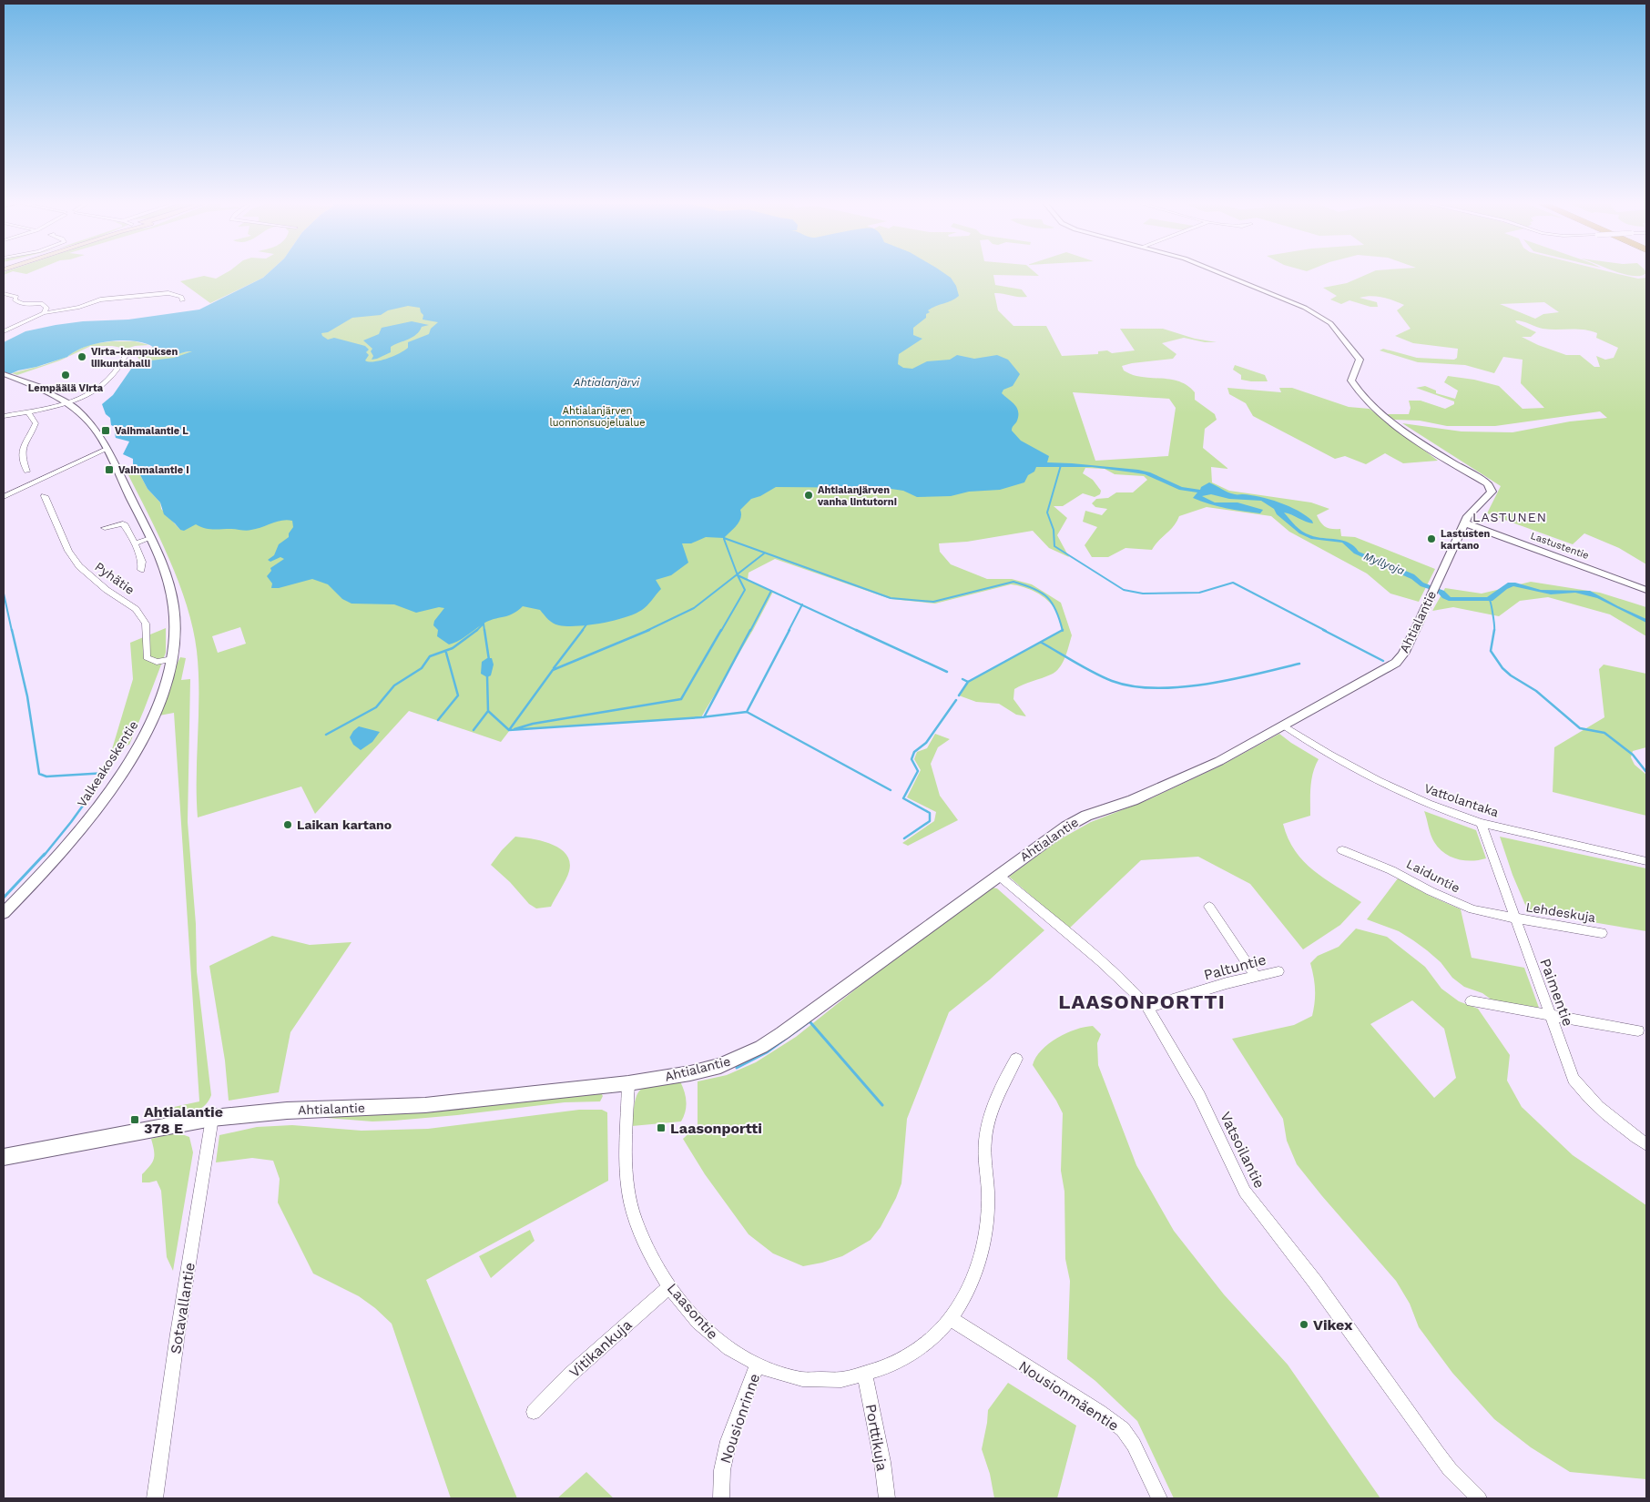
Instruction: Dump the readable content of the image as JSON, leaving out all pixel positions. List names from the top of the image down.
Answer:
{
  "streets": {
    "street": [
      "Lastustentie",
      "Pyhätie",
      "Ahtialantie",
      "Valkeakoskentie",
      "Vattolantaka",
      "Laiduntie",
      "Lehdeskuja",
      "Paltuntie",
      "Paimentie",
      "Vatsoilantie",
      "Sotavallantie",
      "Laasontie",
      "Vitikankuja",
      "Nousionmäentie",
      "Nousionrinne",
      "Porttikuja"
    ]
  },
  "crossings": [
    ["Lastustentie", "Ahtialantie"],
    ["Pyhätie", "Valkeakoskentie"],
    ["Ahtialantie", "Vattolantaka"],
    ["Ahtialantie", "Vatsoilantie"],
    ["Ahtialantie", "Sotavallantie"],
    ["Ahtialantie", "Laasontie"],
    ["Vattolantaka", "Paimentie"],
    ["Laiduntie", "Lehdeskuja"],
    ["Laiduntie", "Paimentie"],
    ["Lehdeskuja", "Paimentie"],
    ["Paltuntie", "Vatsoilantie"],
    ["Laasontie", "Vitikankuja"],
    ["Laasontie", "Nousionmäentie"],
    ["Laasontie", "Nousionrinne"],
    ["Laasontie", "Porttikuja"]
  ],
  "districts": ["LASTUNEN", "LAASONPORTTI"],
  "water": ["Ahtialanjärvi", "Myllyoja"],
  "parks": ["Ahtialanjärven luonnonsuojelualue"],
  "places": {
    "other": [
      "Virta-kampuksen liikuntahalli",
      "Lempäälä Virta",
      "Ahtialanjärven vanha lintutorni",
      "Lastusten kartano",
      "Laikan kartano",
      "Vikex"
    ],
    "transit": [
      "Vaihmalantie L",
      "Vaihmalantie I",
      "Ahtialantie 378 E",
      "Laasonportti"
    ]
  }
}
